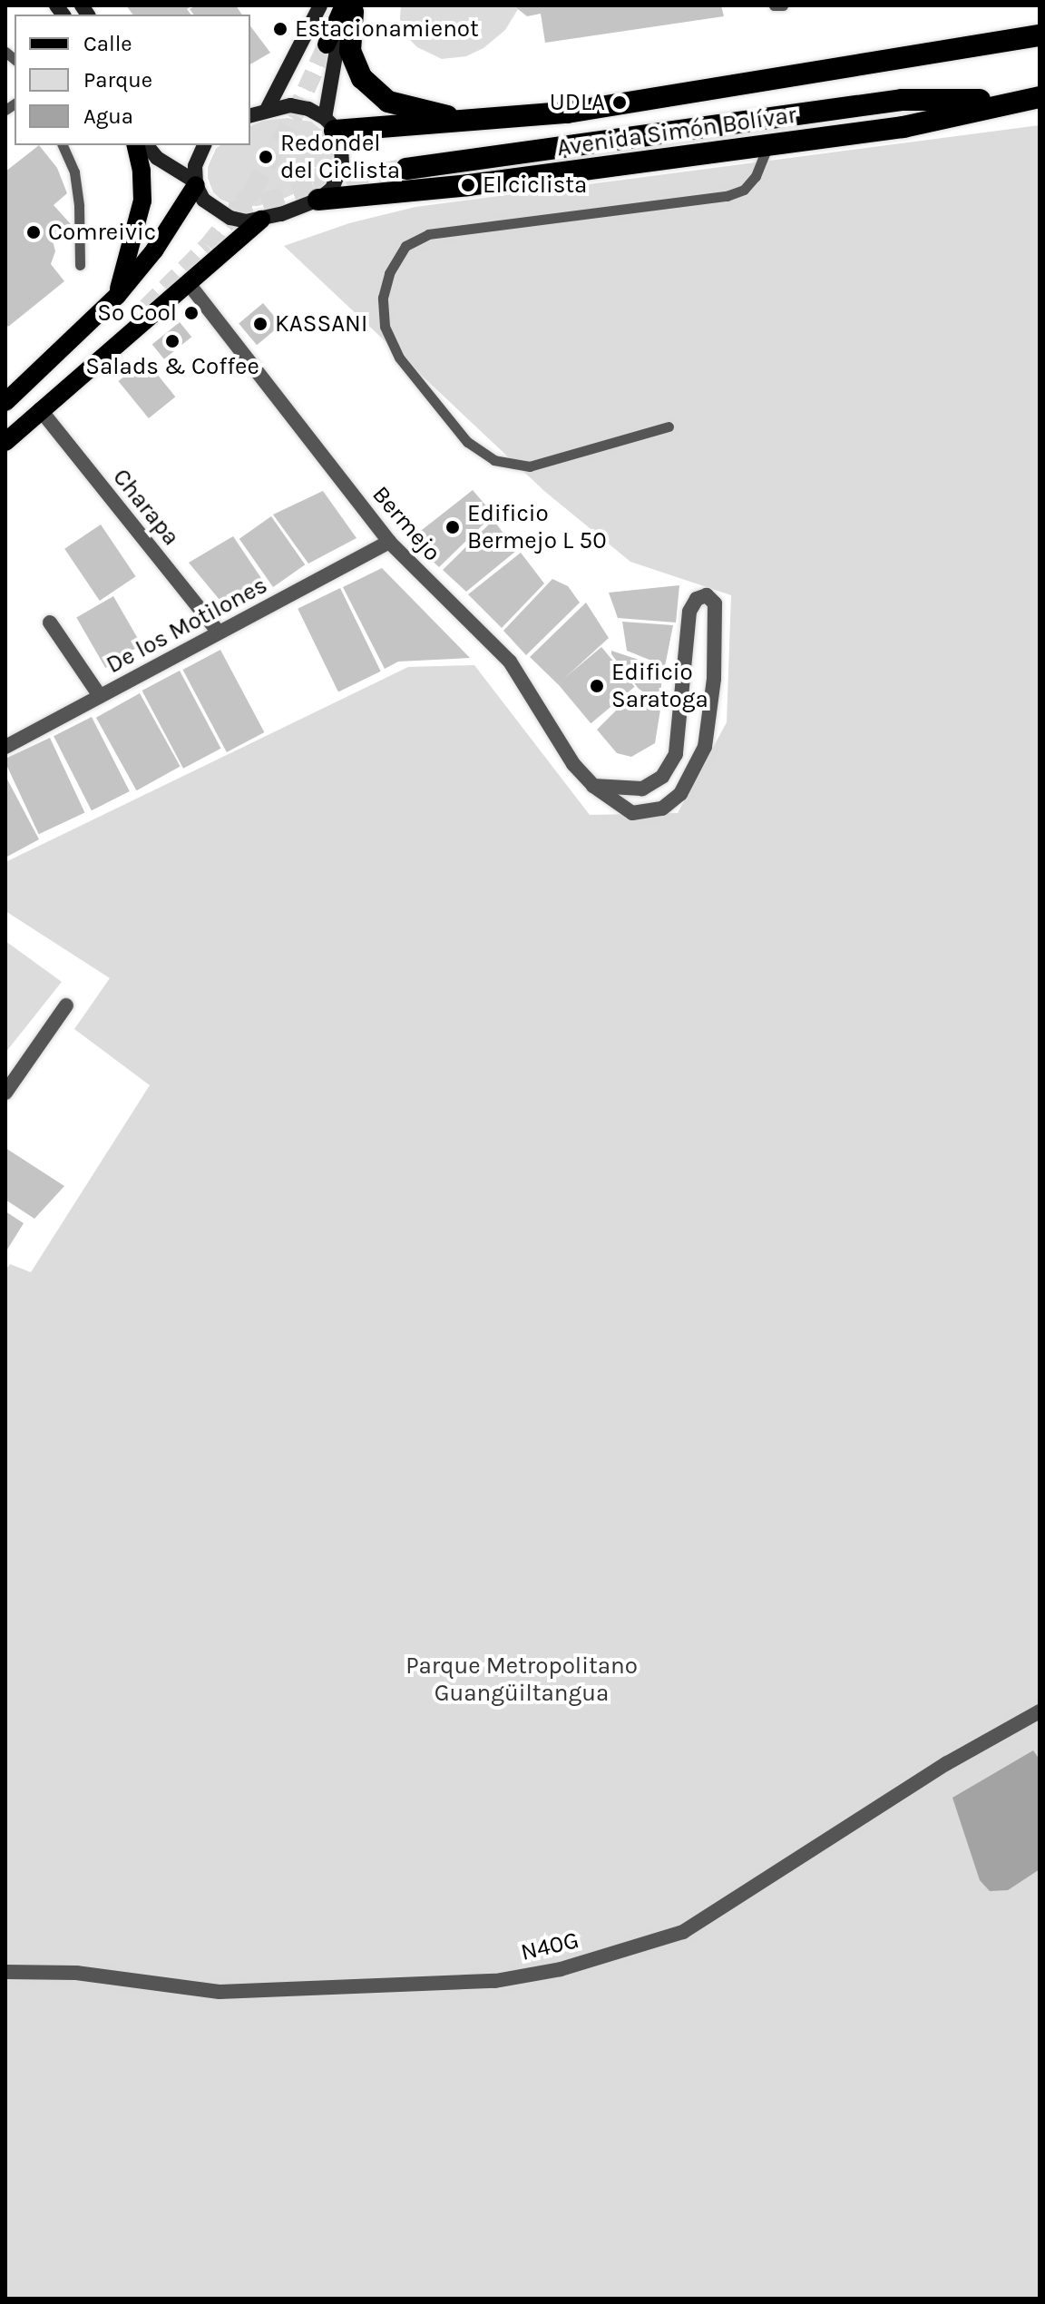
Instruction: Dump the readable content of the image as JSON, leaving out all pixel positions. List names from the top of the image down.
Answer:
{
  "streets": {
    "highway": ["Avenida Simón Bolívar"],
    "street": [
      "Charapa",
      "Bermejo",
      "De los Motilones",
      "N40G"
    ]
  },
  "crossings": [
    ["Charapa", "De los Motilones"],
    ["Bermejo", "De los Motilones"]
  ],
  "parks": ["Parque Metropolitano Guangüiltangua"],
  "places": [
    "Estacionamienot",
    "UDLA",
    "Redondel del Ciclista",
    "El ciclista",
    "Comreivic",
    "So Cool",
    "KASSANI",
    "Salads & Coffee",
    "Edificio Bermejo L 50",
    "Edificio Saratoga"
  ],
  "legend": ["Calle", "Parque", "Agua"]
}
